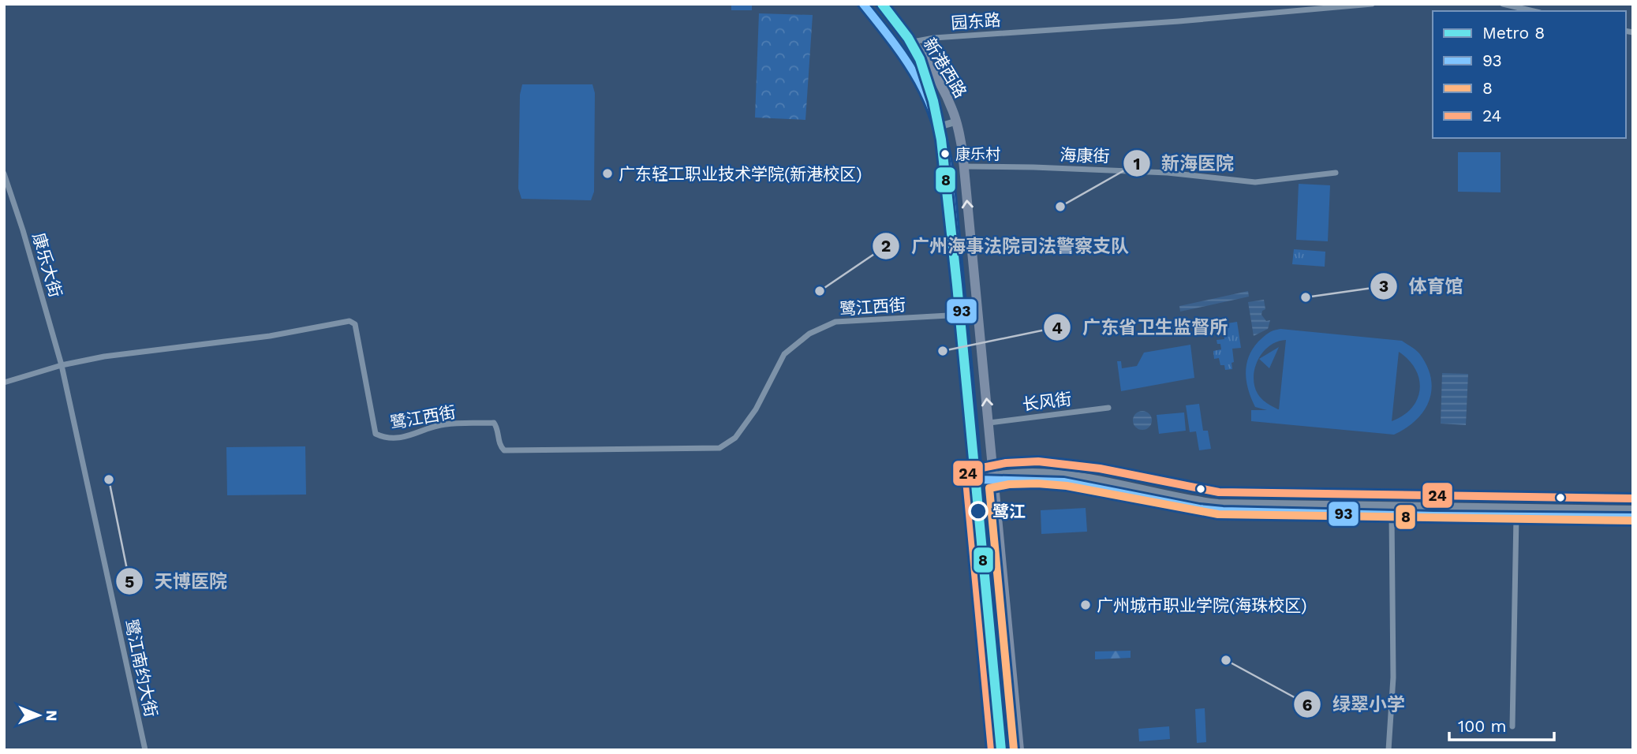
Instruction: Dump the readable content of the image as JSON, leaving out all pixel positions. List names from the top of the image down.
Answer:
{
  "streets": {
    "main road": ["新港西路"],
    "street": [
      "园东路",
      "海康街",
      "康乐大街",
      "鹭江西街",
      "长风街",
      "鹭江南约大街"
    ]
  },
  "crossings": [
    ["园东路", "新港西路"],
    ["新港西路", "海康街"],
    ["新港西路", "鹭江西街"],
    ["新港西路", "长风街"],
    ["康乐大街", "鹭江西街"],
    ["康乐大街", "鹭江南约大街"],
    ["鹭江西街", "鹭江南约大街"]
  ],
  "places": [
    "康乐村",
    "广东轻工职业技术学院(新港校区)",
    "新海医院",
    "广州海事法院司法警察支队",
    "体育馆",
    "广东省卫生监督所",
    "天博医院",
    "鹭江",
    "广州城市职业学院(海珠校区)",
    "绿翠小学"
  ],
  "lines": [
    "metro line 8",
    "transit line 93",
    "transit line 24",
    "transit line 8"
  ],
  "legend": [
    "Metro 8",
    "93",
    "8",
    "24"
  ],
  "scale_bar": "100 m",
  "north": "right"
}
